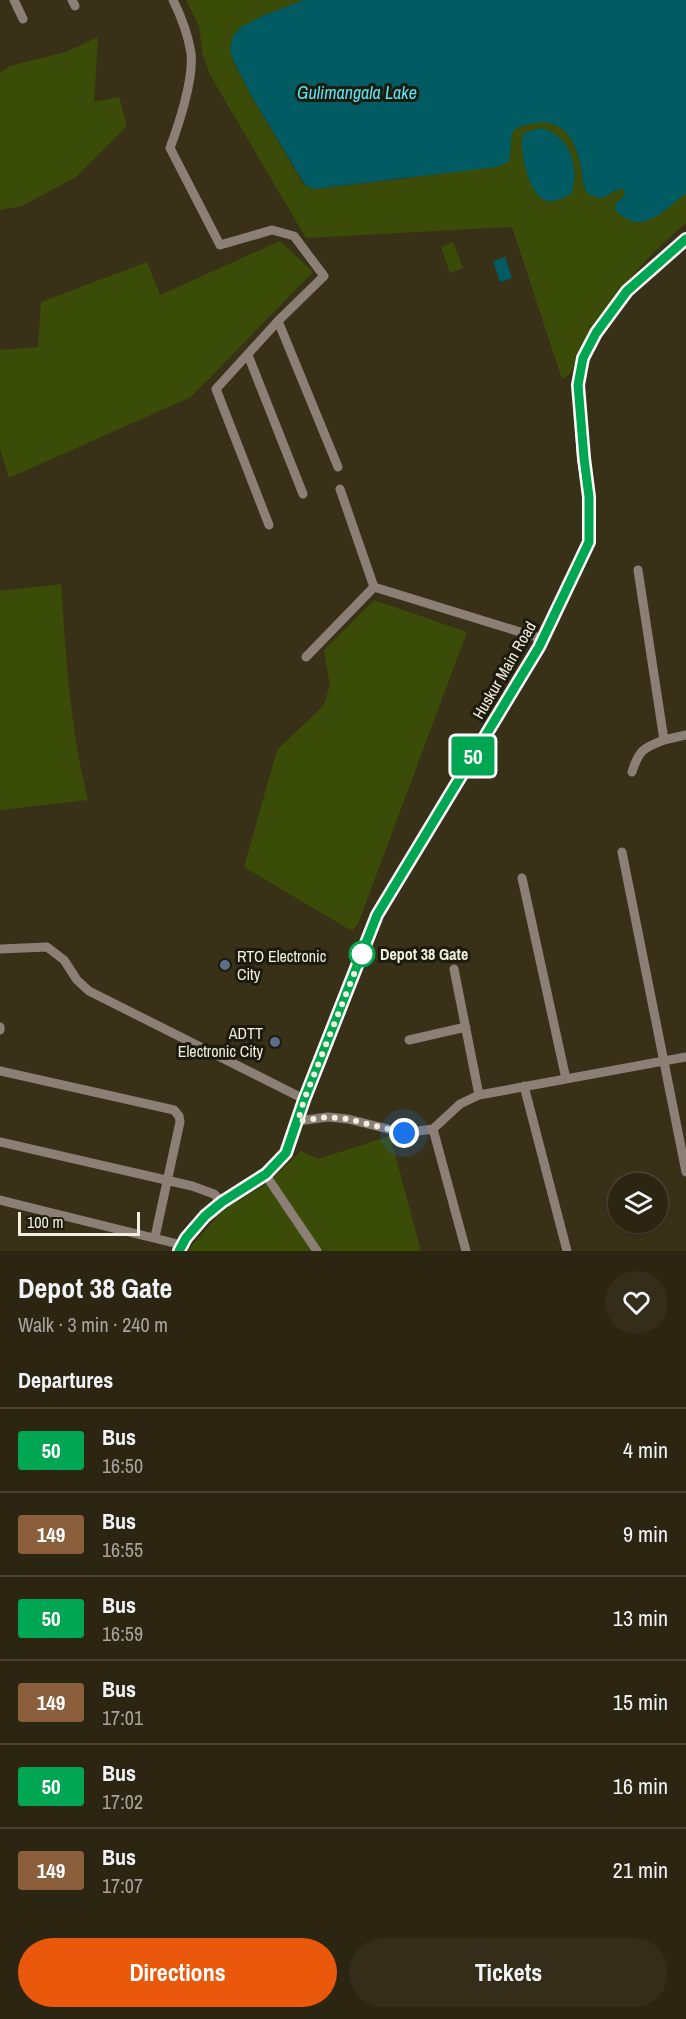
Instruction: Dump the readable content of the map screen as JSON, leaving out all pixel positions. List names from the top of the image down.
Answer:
{
  "streets": {
    "main road": ["Huskur Main Road"]
  },
  "water": ["Gulimangala Lake"],
  "places": ["Depot 38 Gate", "RTO Electronic City", "ADTT Electronic City"],
  "lines": ["bus line 50"],
  "scale_bar": "100 m",
  "page": {
    "on_map": "50",
    "scale": "100 m",
    "heading": [
      ["Depot 38 Gate", "Walk · 3 min · 240 m"],
      "Departures"
    ],
    "list": [
      {
        "mark": "50",
        "name": "Bus",
        "note": "16:50",
        "value": "4 min"
      },
      {
        "mark": "149",
        "name": "Bus",
        "note": "16:55",
        "value": "9 min"
      },
      {
        "mark": "50",
        "name": "Bus",
        "note": "16:59",
        "value": "13 min"
      },
      {
        "mark": "149",
        "name": "Bus",
        "note": "17:01",
        "value": "15 min"
      },
      {
        "mark": "50",
        "name": "Bus",
        "note": "17:02",
        "value": "16 min"
      },
      {
        "mark": "149",
        "name": "Bus",
        "note": "17:07",
        "value": "21 min"
      }
    ],
    "buttons": ["Directions", "Tickets"]
  }
}
